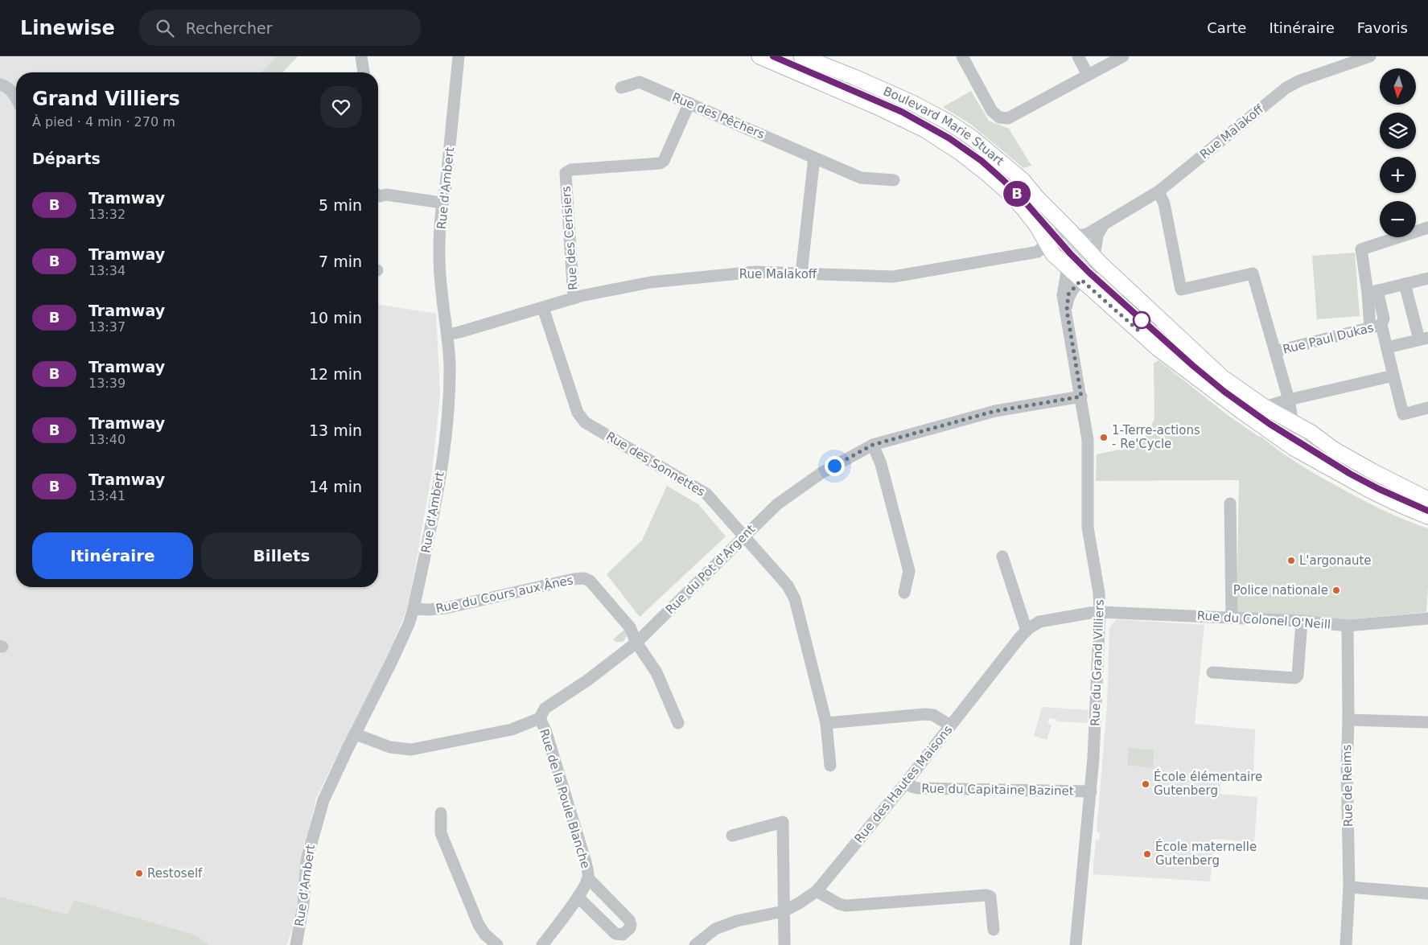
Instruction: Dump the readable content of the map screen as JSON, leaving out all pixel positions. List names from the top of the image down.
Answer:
{
  "streets": {
    "main road": ["Boulevard Marie Stuart"],
    "street": [
      "Rue des Pêchers",
      "Rue Malakoff",
      "Rue d'Ambert",
      "Rue des Cerisiers",
      "Rue Paul Dukas",
      "Rue des Sonnettes",
      "Rue du Pot d'Argent",
      "Rue du Cours aux Ânes",
      "Rue du Colonel O'Neill",
      "Rue du Grand Villiers",
      "Rue des Hautes Maisons",
      "Rue de Reims",
      "Rue du Capitaine Bazinet",
      "Rue de la Poule Blanche"
    ]
  },
  "crossings": [
    ["Rue des Pêchers", "Rue des Cerisiers"],
    ["Boulevard Marie Stuart", "Rue Malakoff"],
    ["Boulevard Marie Stuart", "Rue du Grand Villiers"],
    ["Rue Malakoff", "Rue d'Ambert"],
    ["Rue Malakoff", "Rue des Cerisiers"],
    ["Rue Malakoff", "Rue des Sonnettes"],
    ["Rue d'Ambert", "Rue du Pot d'Argent"],
    ["Rue d'Ambert", "Rue du Cours aux Ânes"],
    ["Rue des Sonnettes", "Rue du Pot d'Argent"],
    ["Rue du Pot d'Argent", "Rue du Cours aux Ânes"],
    ["Rue du Pot d'Argent", "Rue du Grand Villiers"],
    ["Rue du Pot d'Argent", "Rue de la Poule Blanche"],
    ["Rue du Colonel O'Neill", "Rue du Grand Villiers"],
    ["Rue du Colonel O'Neill", "Rue des Hautes Maisons"],
    ["Rue du Colonel O'Neill", "Rue de Reims"],
    ["Rue du Grand Villiers", "Rue des Hautes Maisons"],
    ["Rue du Grand Villiers", "Rue du Capitaine Bazinet"],
    ["Rue des Hautes Maisons", "Rue du Capitaine Bazinet"]
  ],
  "places": [
    "1-Terre-actions - Re'Cycle",
    "L'argonaute",
    "Police nationale",
    "École élémentaire Gutenberg",
    "École maternelle Gutenberg",
    "Restoself"
  ],
  "lines": ["tram line B"],
  "north": "bottom",
  "page": {
    "header": "Linewise",
    "search": "Rechercher",
    "nav": ["Carte", "Itinéraire", "Favoris"],
    "on_map": "B",
    "map_buttons": ["+", "−"],
    "heading": [
      ["Grand Villiers", "À pied · 4 min · 270 m"],
      "Départs"
    ],
    "list": [
      {
        "mark": "B",
        "name": "Tramway",
        "note": "13:32",
        "value": "5 min"
      },
      {
        "mark": "B",
        "name": "Tramway",
        "note": "13:34",
        "value": "7 min"
      },
      {
        "mark": "B",
        "name": "Tramway",
        "note": "13:37",
        "value": "10 min"
      },
      {
        "mark": "B",
        "name": "Tramway",
        "note": "13:39",
        "value": "12 min"
      },
      {
        "mark": "B",
        "name": "Tramway",
        "note": "13:40",
        "value": "13 min"
      },
      {
        "mark": "B",
        "name": "Tramway",
        "note": "13:41",
        "value": "14 min"
      }
    ],
    "buttons": ["Itinéraire", "Billets"]
  }
}
